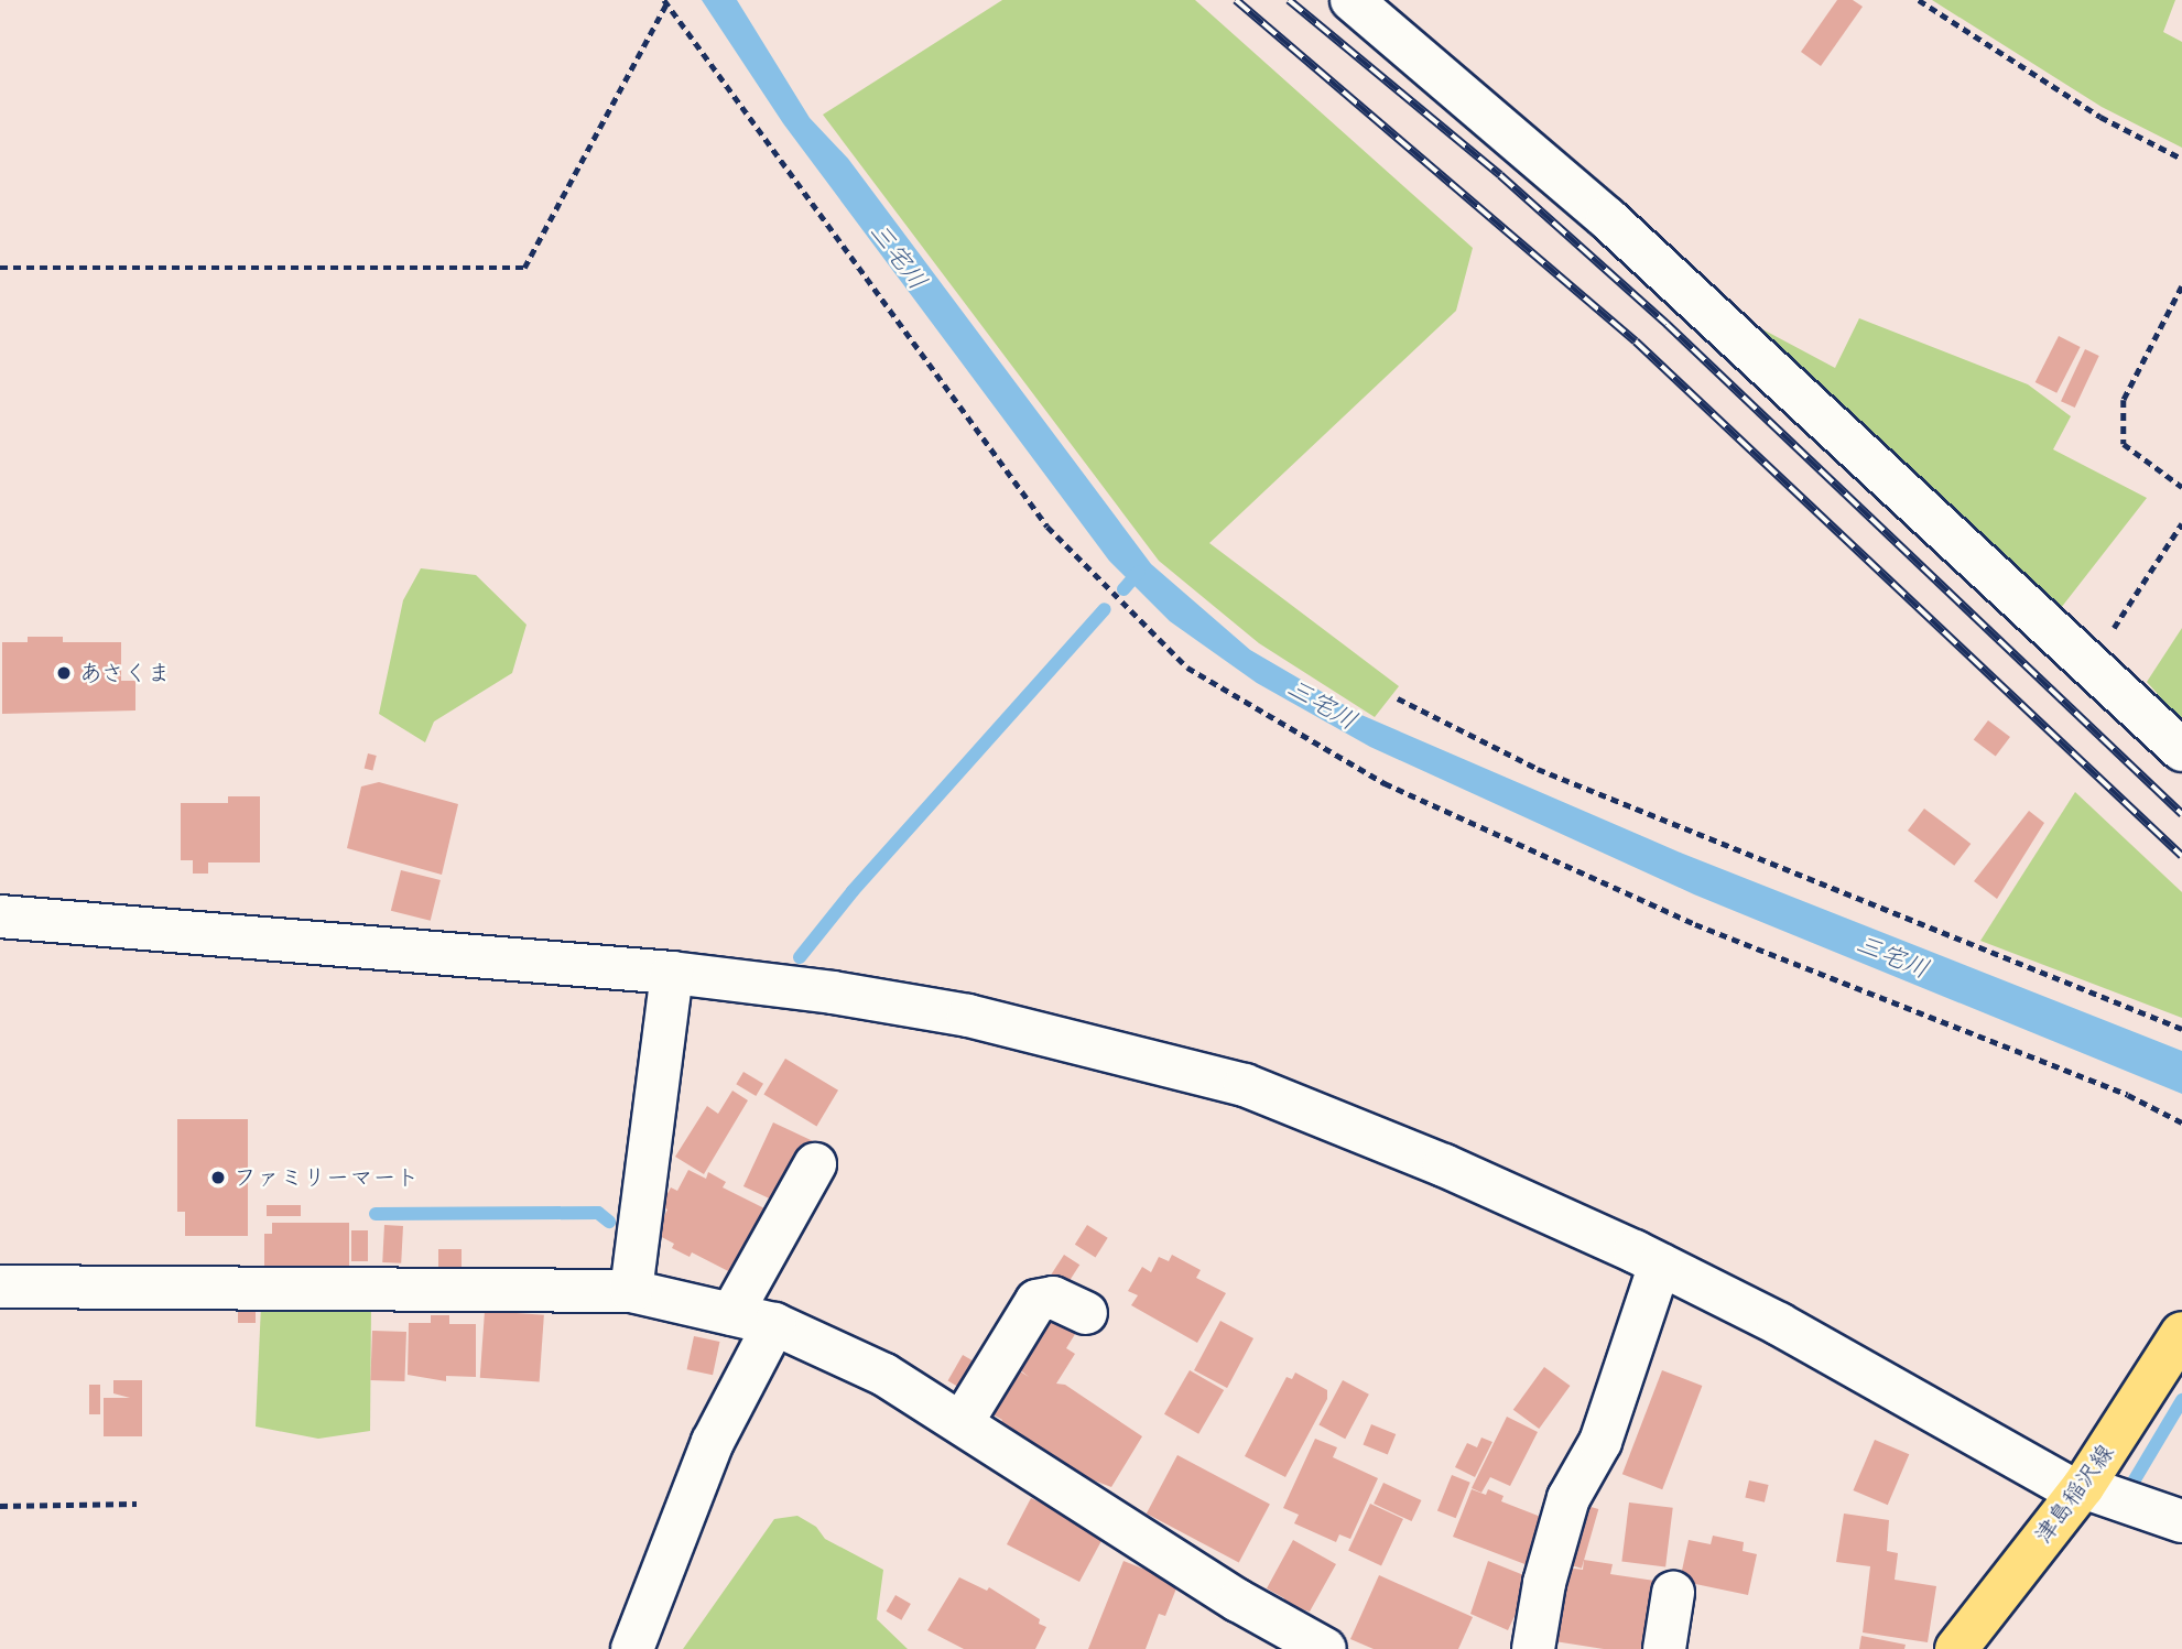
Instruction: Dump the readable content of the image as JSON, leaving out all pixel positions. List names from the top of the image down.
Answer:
{
  "streets": {
    "main road": ["津島稲沢線"]
  },
  "water": ["三宅川"],
  "places": ["あさくま", "ファミリーマート"]
}
